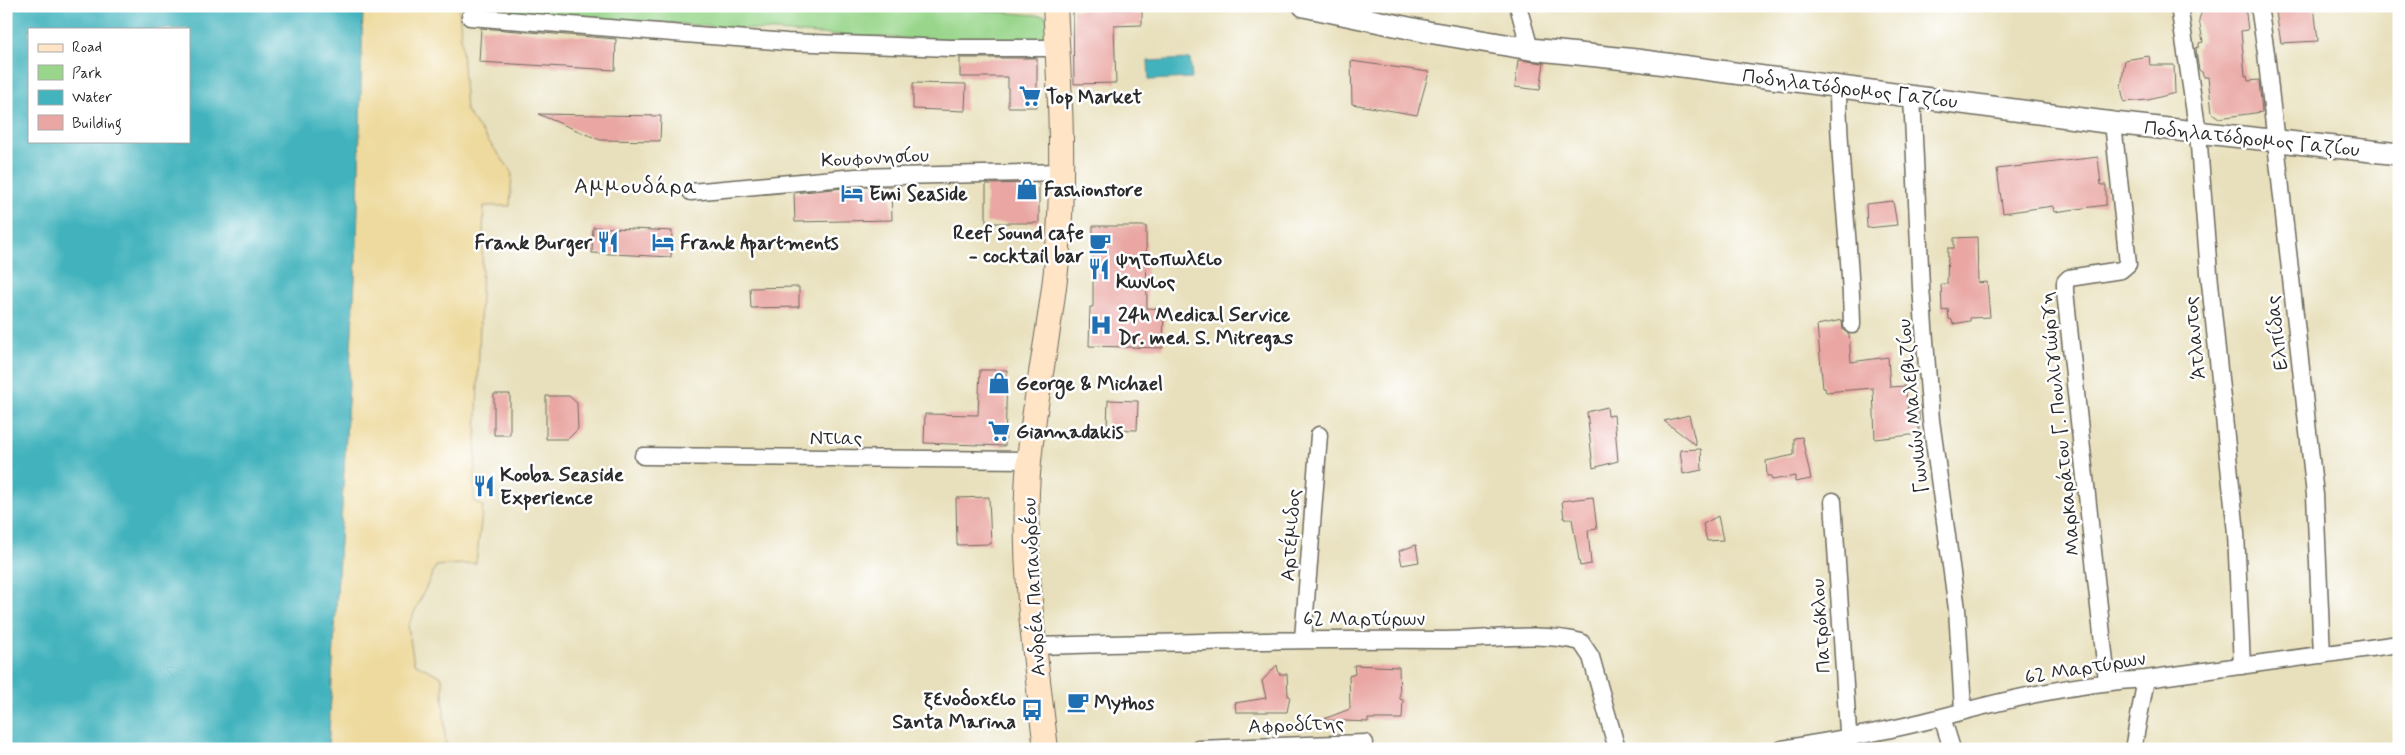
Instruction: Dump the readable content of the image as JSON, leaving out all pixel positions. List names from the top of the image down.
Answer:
{
  "streets": {
    "main road": ["Ανδρέα Παπανδρέου"],
    "street": [
      "Ποδηλατόδρομος Γαζίου",
      "Κουφονησίου",
      "Ελπίδας",
      "Άτλαντος",
      "Γωνιών Μαλεβιζίου",
      "Μαρκαράτου Γ. Πουλιγιώργη",
      "Ντιας",
      "Αρτέμιδος",
      "62 Μαρτύρων",
      "Πατρόκλου",
      "Αφροδίτης"
    ]
  },
  "crossings": [
    ["Ποδηλατόδρομος Γαζίου", "Ελπίδας"],
    ["Ποδηλατόδρομος Γαζίου", "Άτλαντος"],
    ["Ποδηλατόδρομος Γαζίου", "Γωνιών Μαλεβιζίου"],
    ["Ποδηλατόδρομος Γαζίου", "Μαρκαράτου Γ. Πουλιγιώργη"],
    ["Κουφονησίου", "Ανδρέα Παπανδρέου"],
    ["Ελπίδας", "62 Μαρτύρων"],
    ["Άτλαντος", "62 Μαρτύρων"],
    ["Γωνιών Μαλεβιζίου", "62 Μαρτύρων"],
    ["Μαρκαράτου Γ. Πουλιγιώργη", "62 Μαρτύρων"],
    ["Ντιας", "Ανδρέα Παπανδρέου"],
    ["Αρτέμιδος", "62 Μαρτύρων"],
    ["Ανδρέα Παπανδρέου", "62 Μαρτύρων"],
    ["62 Μαρτύρων", "Πατρόκλου"]
  ],
  "districts": ["Αμμουδάρα"],
  "places": {
    "supermarket": ["Top Market", "Giannadakis"],
    "shop": ["Fashionstore", "George & Michael"],
    "hotel": ["Emi Seaside", "Frank Apartments"],
    "restaurant": ["Frank Burger", "ψητοπωλειο Κωνιος", "Kooba Seaside Experience"],
    "cafe": ["Reef sound cafe - cocktail bar", "Mythos"],
    "hospital": ["24h Medical Service Dr. med. S. Mitregas"],
    "bus stop": ["ξενοδοχειο Santa Marina"]
  },
  "legend": [
    "Road",
    "Park",
    "Water",
    "Building"
  ]
}
